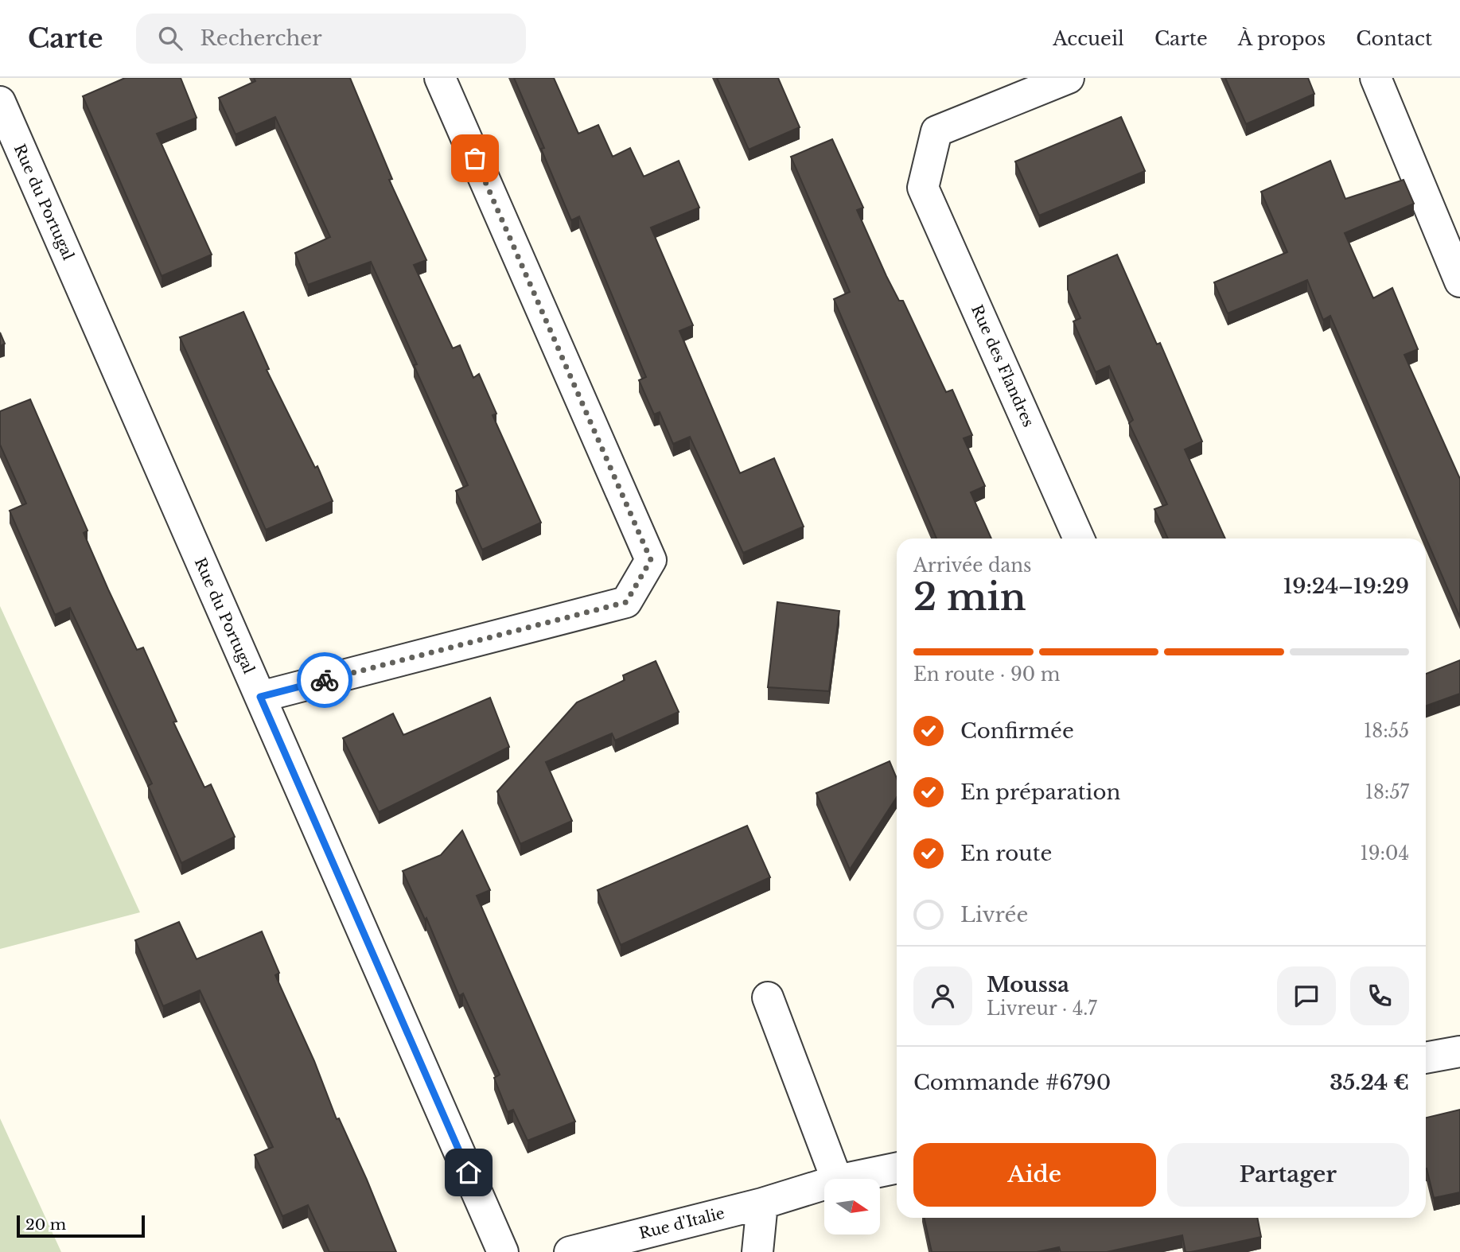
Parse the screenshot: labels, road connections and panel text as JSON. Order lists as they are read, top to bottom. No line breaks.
{"streets":{"street":["Rue du Portugal","Rue des Flandres","Rue d'Italie"]},"scale_bar":"20 m","north":"right","page":{"header":"Carte","search":"Rechercher","nav":["Accueil","Carte","À propos","Contact"],"heading":["2 min","Arrivée dans","19:24–19:29"],"panel":["Moussa","Livreur · 4.7","Commande #6790","35.24 €"],"bar":"En route · 90 m","list":[["Confirmée","18:55"],["En préparation","18:57"],["En route","19:04"],"Livrée"],"buttons":["Aide","Partager"],"scale":"20 m"}}
